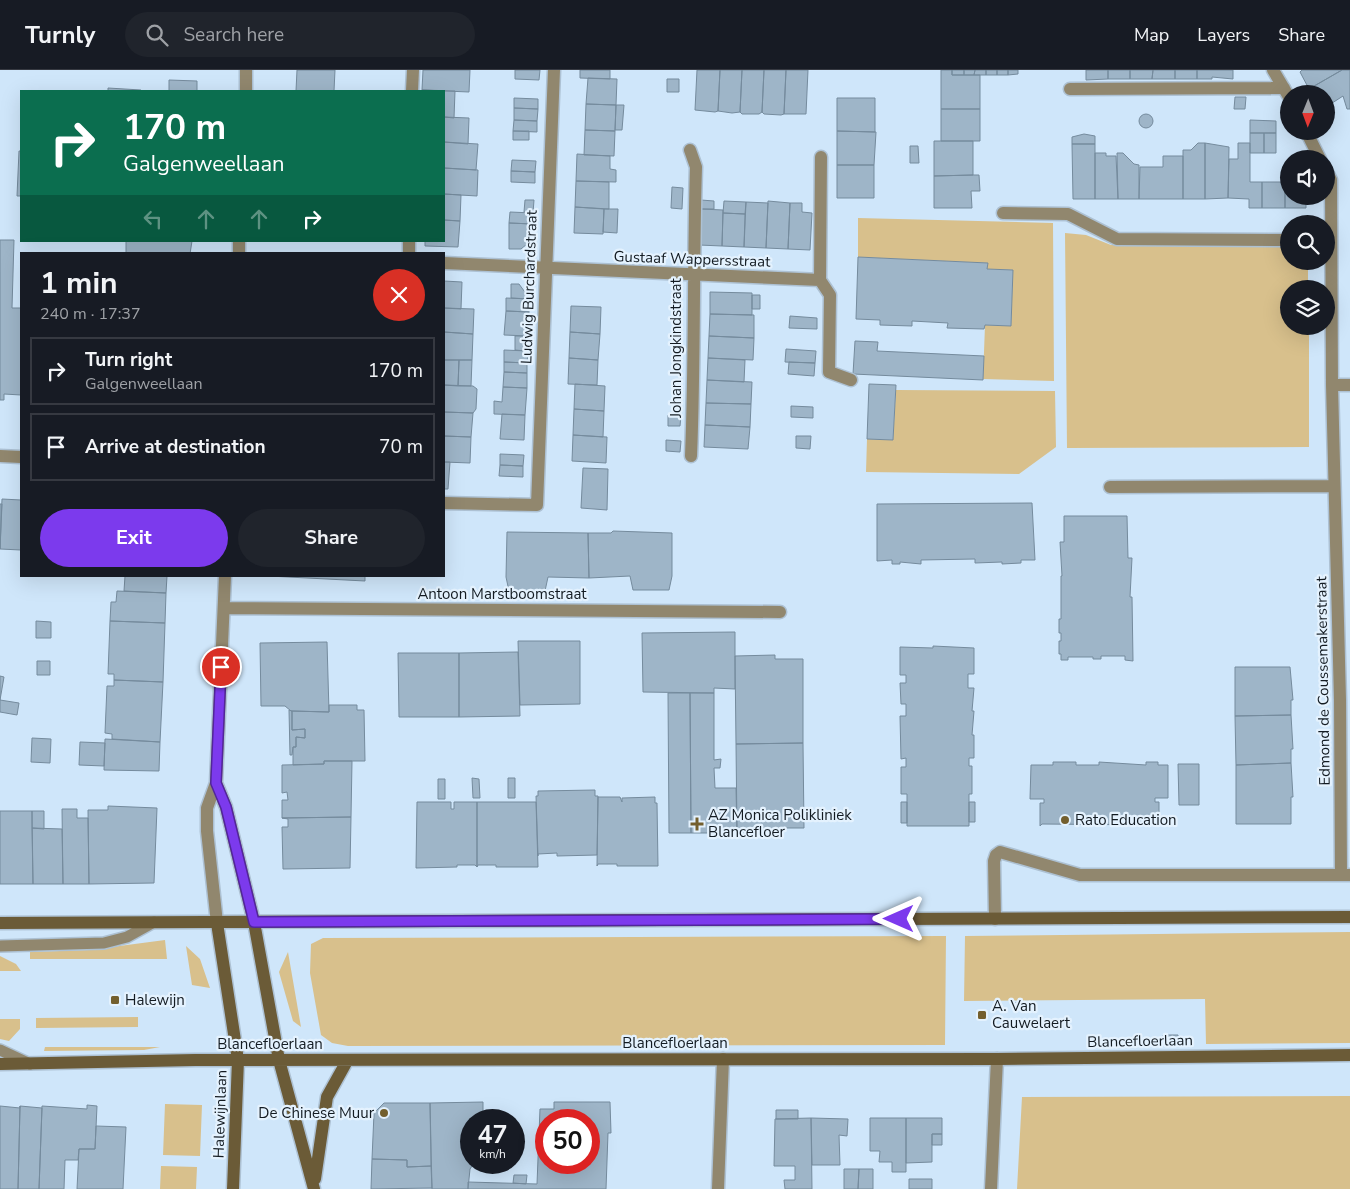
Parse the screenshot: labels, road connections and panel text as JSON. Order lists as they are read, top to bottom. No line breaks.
{"streets":{"main road":["Blancefloerlaan","Halewijnlaan"],"street":["Gustaaf Wappersstraat","Ludwig Burchardstraat","Johan Jongkindstraat","Antoon Marstboomstraat","Edmond de Coussemakerstraat"]},"crossings":[["Gustaaf Wappersstraat","Ludwig Burchardstraat"],["Gustaaf Wappersstraat","Johan Jongkindstraat"],["Blancefloerlaan","Halewijnlaan"]],"places":{"other":["Rato Education","De Chinese Muur"],"health":["AZ Monica Polikliniek Blancefloer"],"transit":["Halewijn","A. Van Cauwelaert"]},"north":"bottom","page":{"header":"Turnly","search":"Search here","nav":["Map","Layers","Share"],"turn":["170 m","Galgenweellaan"],"heading":["1 min","240 m · 17:37"],"list":[{"name":"Turn right","note":"Galgenweellaan","value":"170 m"},{"name":"Arrive at destination","value":"70 m"}],"buttons":["Exit","Share"],"speed":"47 km/h","limit":"50"}}
